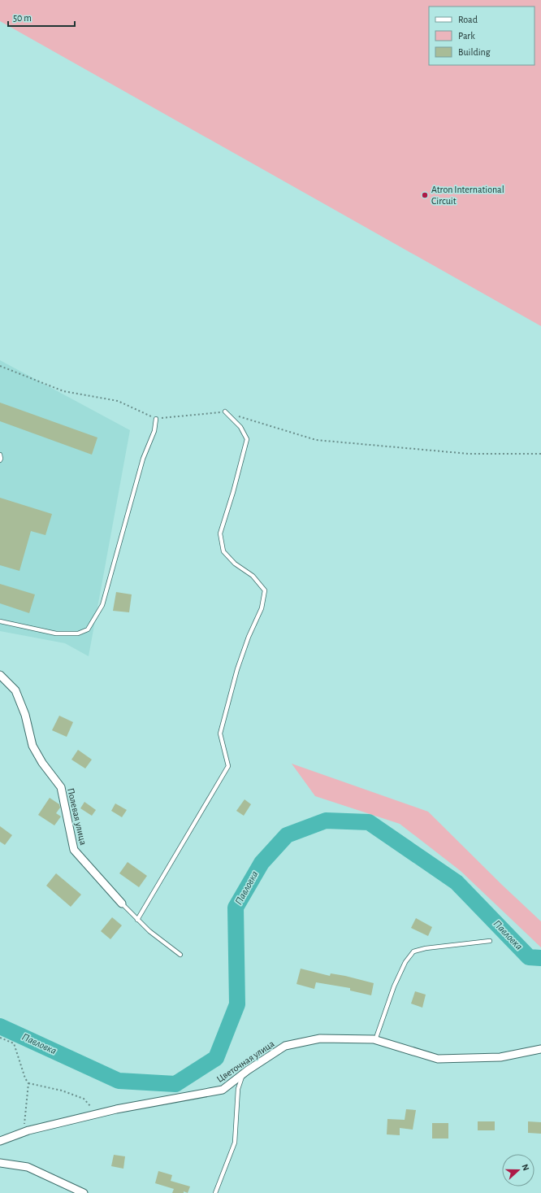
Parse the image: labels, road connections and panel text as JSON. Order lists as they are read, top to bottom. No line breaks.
{"streets":{"street":["Полевая улица","Цветочная улица"]},"water":["Павловка"],"places":["Atron International Circuit"],"legend":["Road","Park","Building"],"scale_bar":"50 m","north":"right"}
